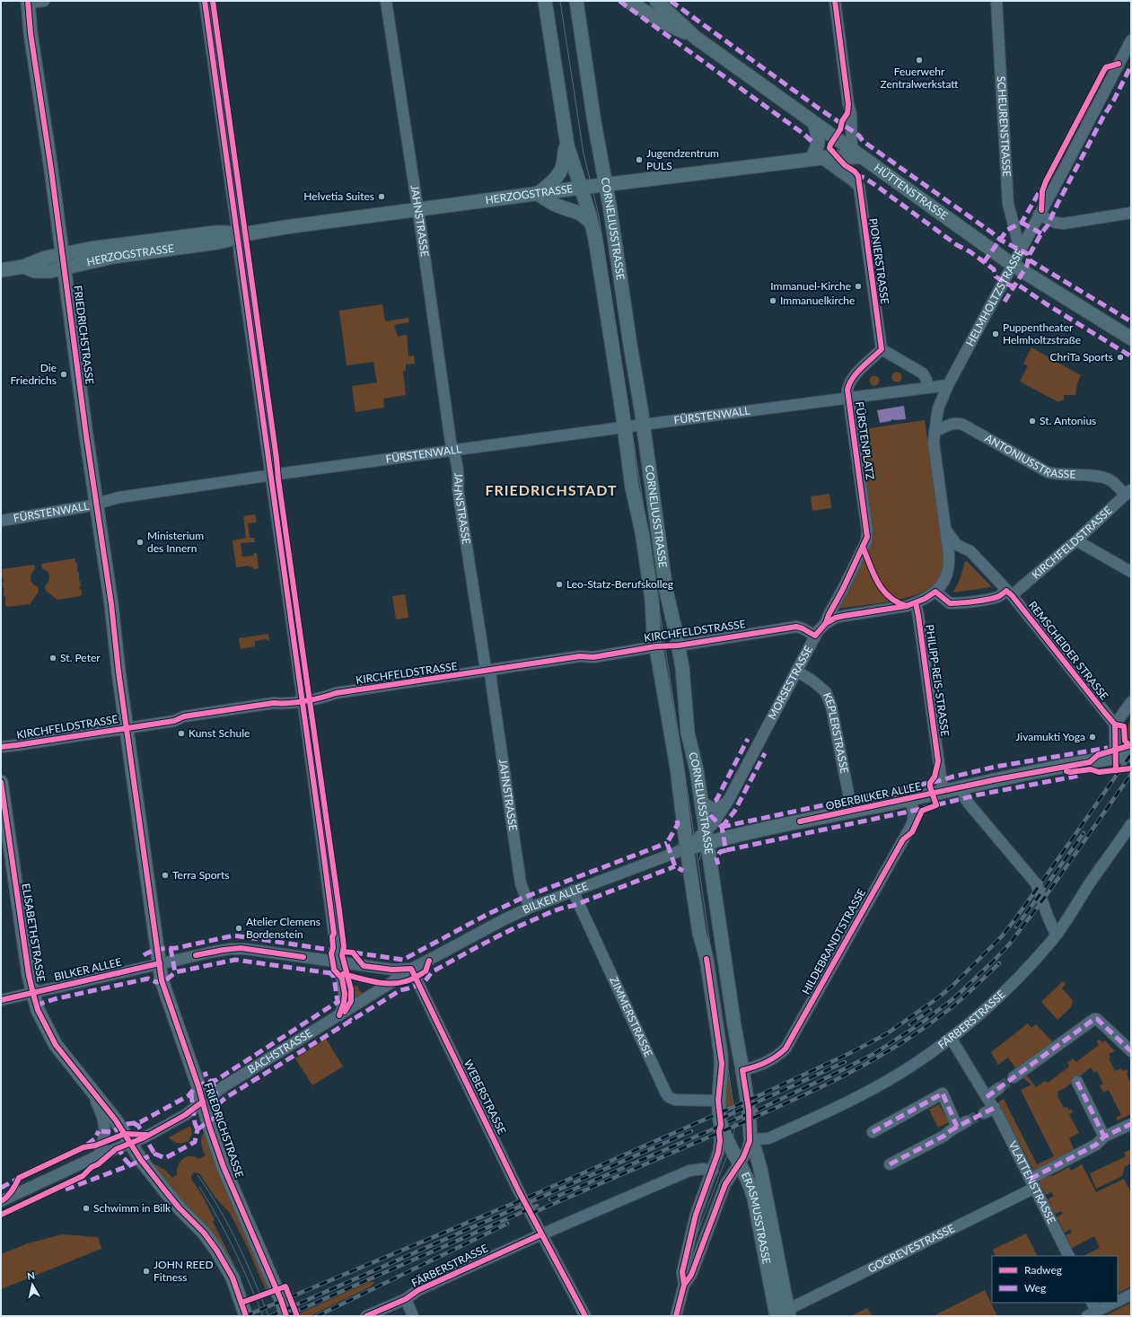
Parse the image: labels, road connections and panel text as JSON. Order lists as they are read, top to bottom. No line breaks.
{"streets":{"main road":["HÜTTENSTRASSE","HERZOGSTRASSE","CORNELIUSSTRASSE","FRIEDRICHSTRASSE","OBERBILKER ALLEE","ELISABETHSTRASSE","ERASMUSSTRASSE"],"street":["SCHEURENSTRASSE","JAHNSTRASSE","PIONIERSTRASSE","HELMHOLTZSTRASSE","FÜRSTENWALL","FÜRSTENPLATZ","ANTONIUSSTRASSE","KIRCHFELDSTRASSE","REMSCHEIDER STRASSE","PHILIPP-REIS-STRASSE","MORSESTRASSE","KEPLERSTRASSE","BILKER ALLEE","HILDEBRANDTSTRASSE","ZIMMERSTRASSE","FÄRBERSTRASSE","BACHSTRASSE","WEBERSTRASSE","VLATTENSTRASSE","GOGREVESTRASSE"]},"crossings":[["SCHEURENSTRASSE","HELMHOLTZSTRASSE"],["HÜTTENSTRASSE","HERZOGSTRASSE"],["HÜTTENSTRASSE","HELMHOLTZSTRASSE"],["HERZOGSTRASSE","JAHNSTRASSE"],["HERZOGSTRASSE","CORNELIUSSTRASSE"],["HERZOGSTRASSE","PIONIERSTRASSE"],["HERZOGSTRASSE","FRIEDRICHSTRASSE"],["JAHNSTRASSE","FÜRSTENWALL"],["JAHNSTRASSE","KIRCHFELDSTRASSE"],["JAHNSTRASSE","BILKER ALLEE"],["CORNELIUSSTRASSE","FÜRSTENWALL"],["CORNELIUSSTRASSE","KIRCHFELDSTRASSE"],["CORNELIUSSTRASSE","MORSESTRASSE"],["CORNELIUSSTRASSE","OBERBILKER ALLEE"],["CORNELIUSSTRASSE","BILKER ALLEE"],["CORNELIUSSTRASSE","HILDEBRANDTSTRASSE"],["CORNELIUSSTRASSE","ZIMMERSTRASSE"],["CORNELIUSSTRASSE","FÄRBERSTRASSE"],["CORNELIUSSTRASSE","ERASMUSSTRASSE"],["PIONIERSTRASSE","FÜRSTENPLATZ"],["HELMHOLTZSTRASSE","FÜRSTENPLATZ"],["FRIEDRICHSTRASSE","FÜRSTENWALL"],["FRIEDRICHSTRASSE","KIRCHFELDSTRASSE"],["FRIEDRICHSTRASSE","BILKER ALLEE"],["FRIEDRICHSTRASSE","BACHSTRASSE"],["FÜRSTENWALL","FÜRSTENPLATZ"],["FÜRSTENPLATZ","MORSESTRASSE"],["ANTONIUSSTRASSE","KIRCHFELDSTRASSE"],["KIRCHFELDSTRASSE","REMSCHEIDER STRASSE"],["KIRCHFELDSTRASSE","MORSESTRASSE"],["PHILIPP-REIS-STRASSE","OBERBILKER ALLEE"],["MORSESTRASSE","KEPLERSTRASSE"],["MORSESTRASSE","OBERBILKER ALLEE"],["KEPLERSTRASSE","OBERBILKER ALLEE"],["OBERBILKER ALLEE","BILKER ALLEE"],["OBERBILKER ALLEE","HILDEBRANDTSTRASSE"],["BILKER ALLEE","ELISABETHSTRASSE"],["BILKER ALLEE","ZIMMERSTRASSE"],["BILKER ALLEE","BACHSTRASSE"],["BILKER ALLEE","WEBERSTRASSE"],["ELISABETHSTRASSE","BACHSTRASSE"],["FÄRBERSTRASSE","WEBERSTRASSE"],["FÄRBERSTRASSE","VLATTENSTRASSE"],["FÄRBERSTRASSE","ERASMUSSTRASSE"],["BACHSTRASSE","WEBERSTRASSE"],["VLATTENSTRASSE","GOGREVESTRASSE"],["ERASMUSSTRASSE","GOGREVESTRASSE"]],"districts":["FRIEDRICHSTADT"],"places":["Feuerwehr Zentralwerkstatt","Jugendzentrum PULS","Helvetia Suites","Immanuel-Kirche","Immanuelkirche","Puppentheater Helmholtzstraße","ChriTa Sports","Die Friedrichs","St. Antonius","Ministerium des Innern","Leo-Statz-Berufskolleg","St. Peter","Kunst Schule","Jivamukti Yoga","Terra Sports","Atelier Clemens Bordenstein","Schwimm in Bilk","JOHN REED Fitness"],"legend":["Radweg","Weg"],"north":"top"}
